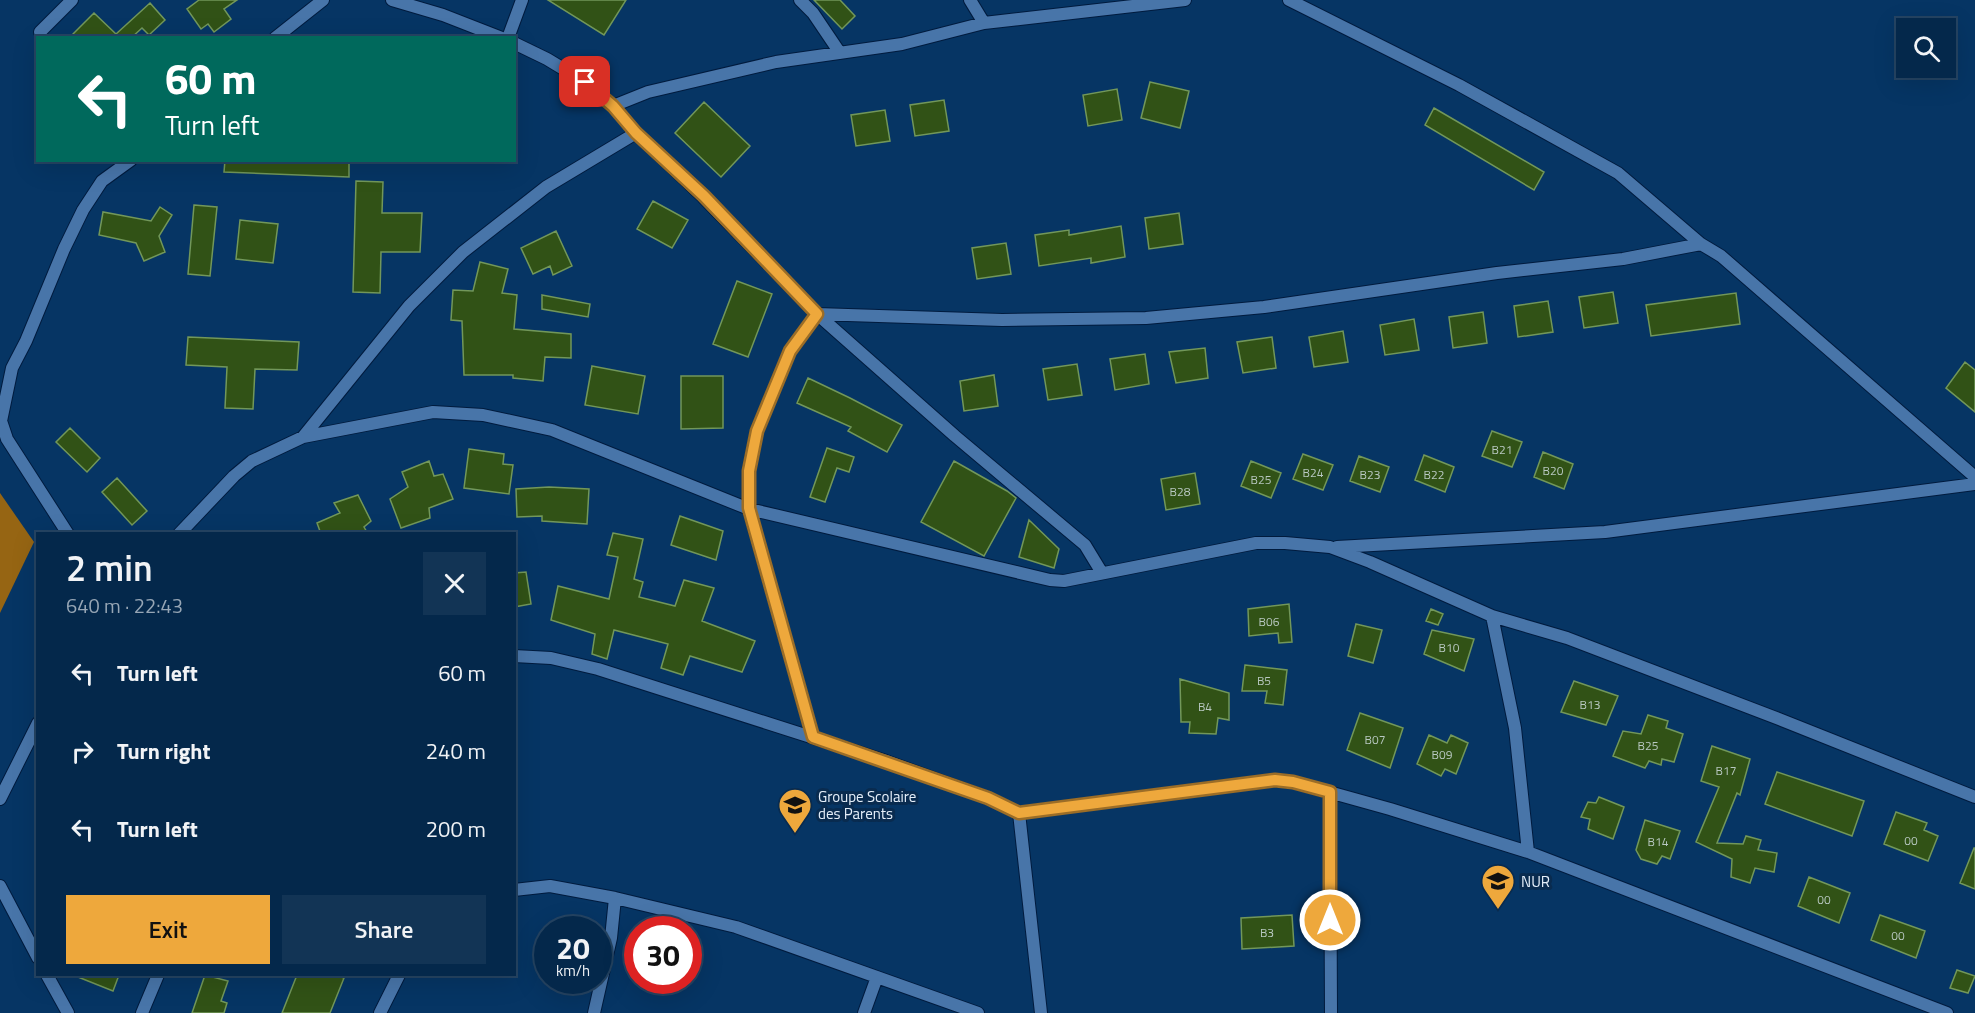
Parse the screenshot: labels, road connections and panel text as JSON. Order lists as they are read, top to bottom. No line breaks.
{"places":{"school or university":["Groupe Scolaire des Parents","NUR"]},"house_numbers":["B21","B20","B24","B23","B22","B25","B28","B06","B10","B5","B13","B4","B07","B25","B09","B17","00","B14","00","B3","00"],"page":{"turn":["60 m","Turn left"],"heading":["2 min","640 m · 22:43"],"list":[{"name":"Turn left","value":"60 m"},{"name":"Turn right","value":"240 m"},{"name":"Turn left","value":"200 m"}],"buttons":["Exit","Share"],"speed":"20 km/h","limit":"30"}}
